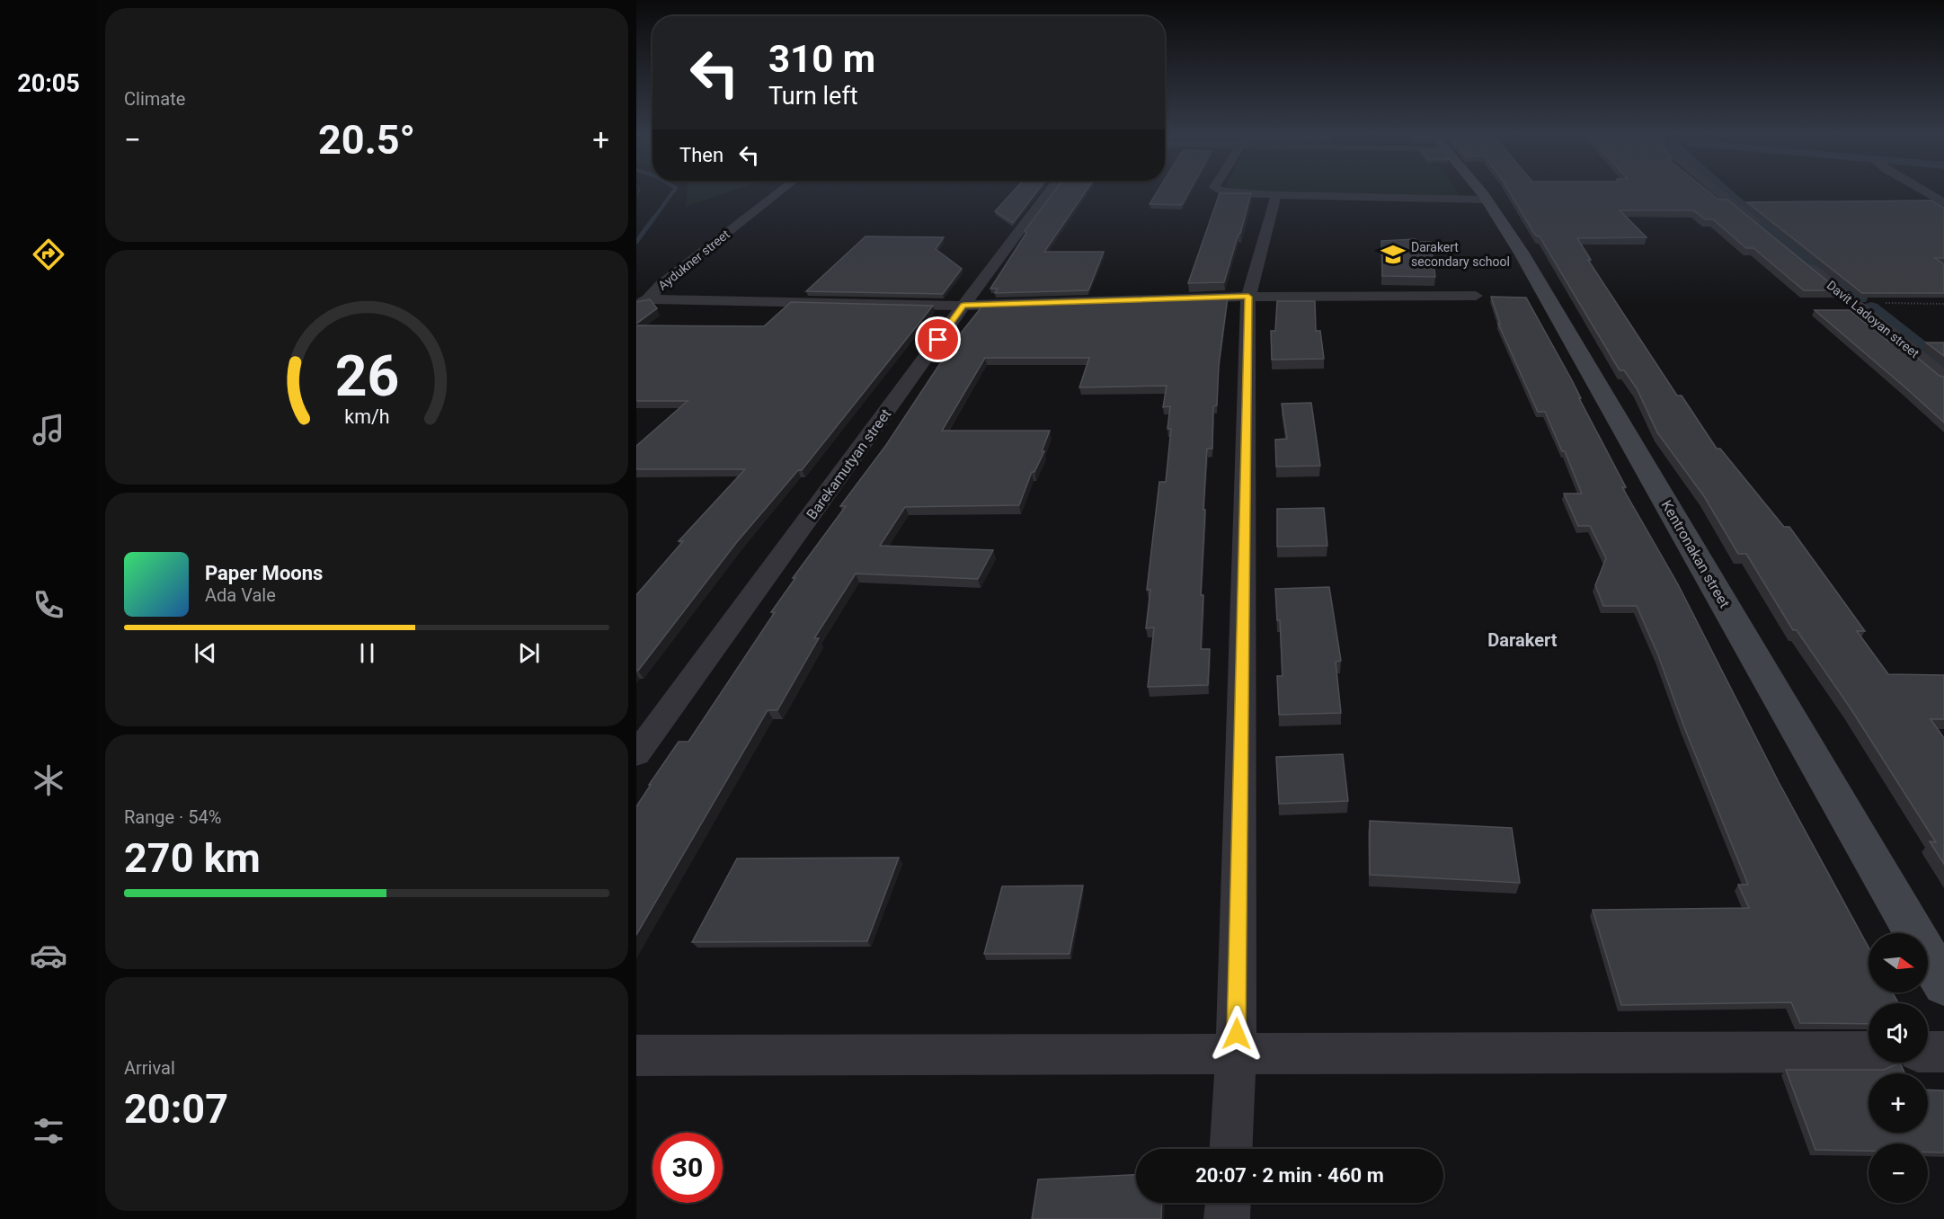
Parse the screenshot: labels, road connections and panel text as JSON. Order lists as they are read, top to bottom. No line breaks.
{"streets":{"main road":["Kentronakan street"],"street":["Aydukner street","Davit Ladoyan street","Barekamutyan street"]},"districts":["Darakert"],"places":{"school or university":["Darakert secondary school"]},"north":"right","page":{"tabs":"20:05","tile":["Climate",["Range · 54%","270 km"],["Arrival","20:07"]],"turn":["310 m","Turn left"],"heat":["−","20.5°","+"],"then":"Then","song":["Paper Moons","Ada Vale"],"map_buttons":["+","−"],"limit":"30","trip":"20:07 · 2 min · 460 m","gauge":["26","km/h"]}}
